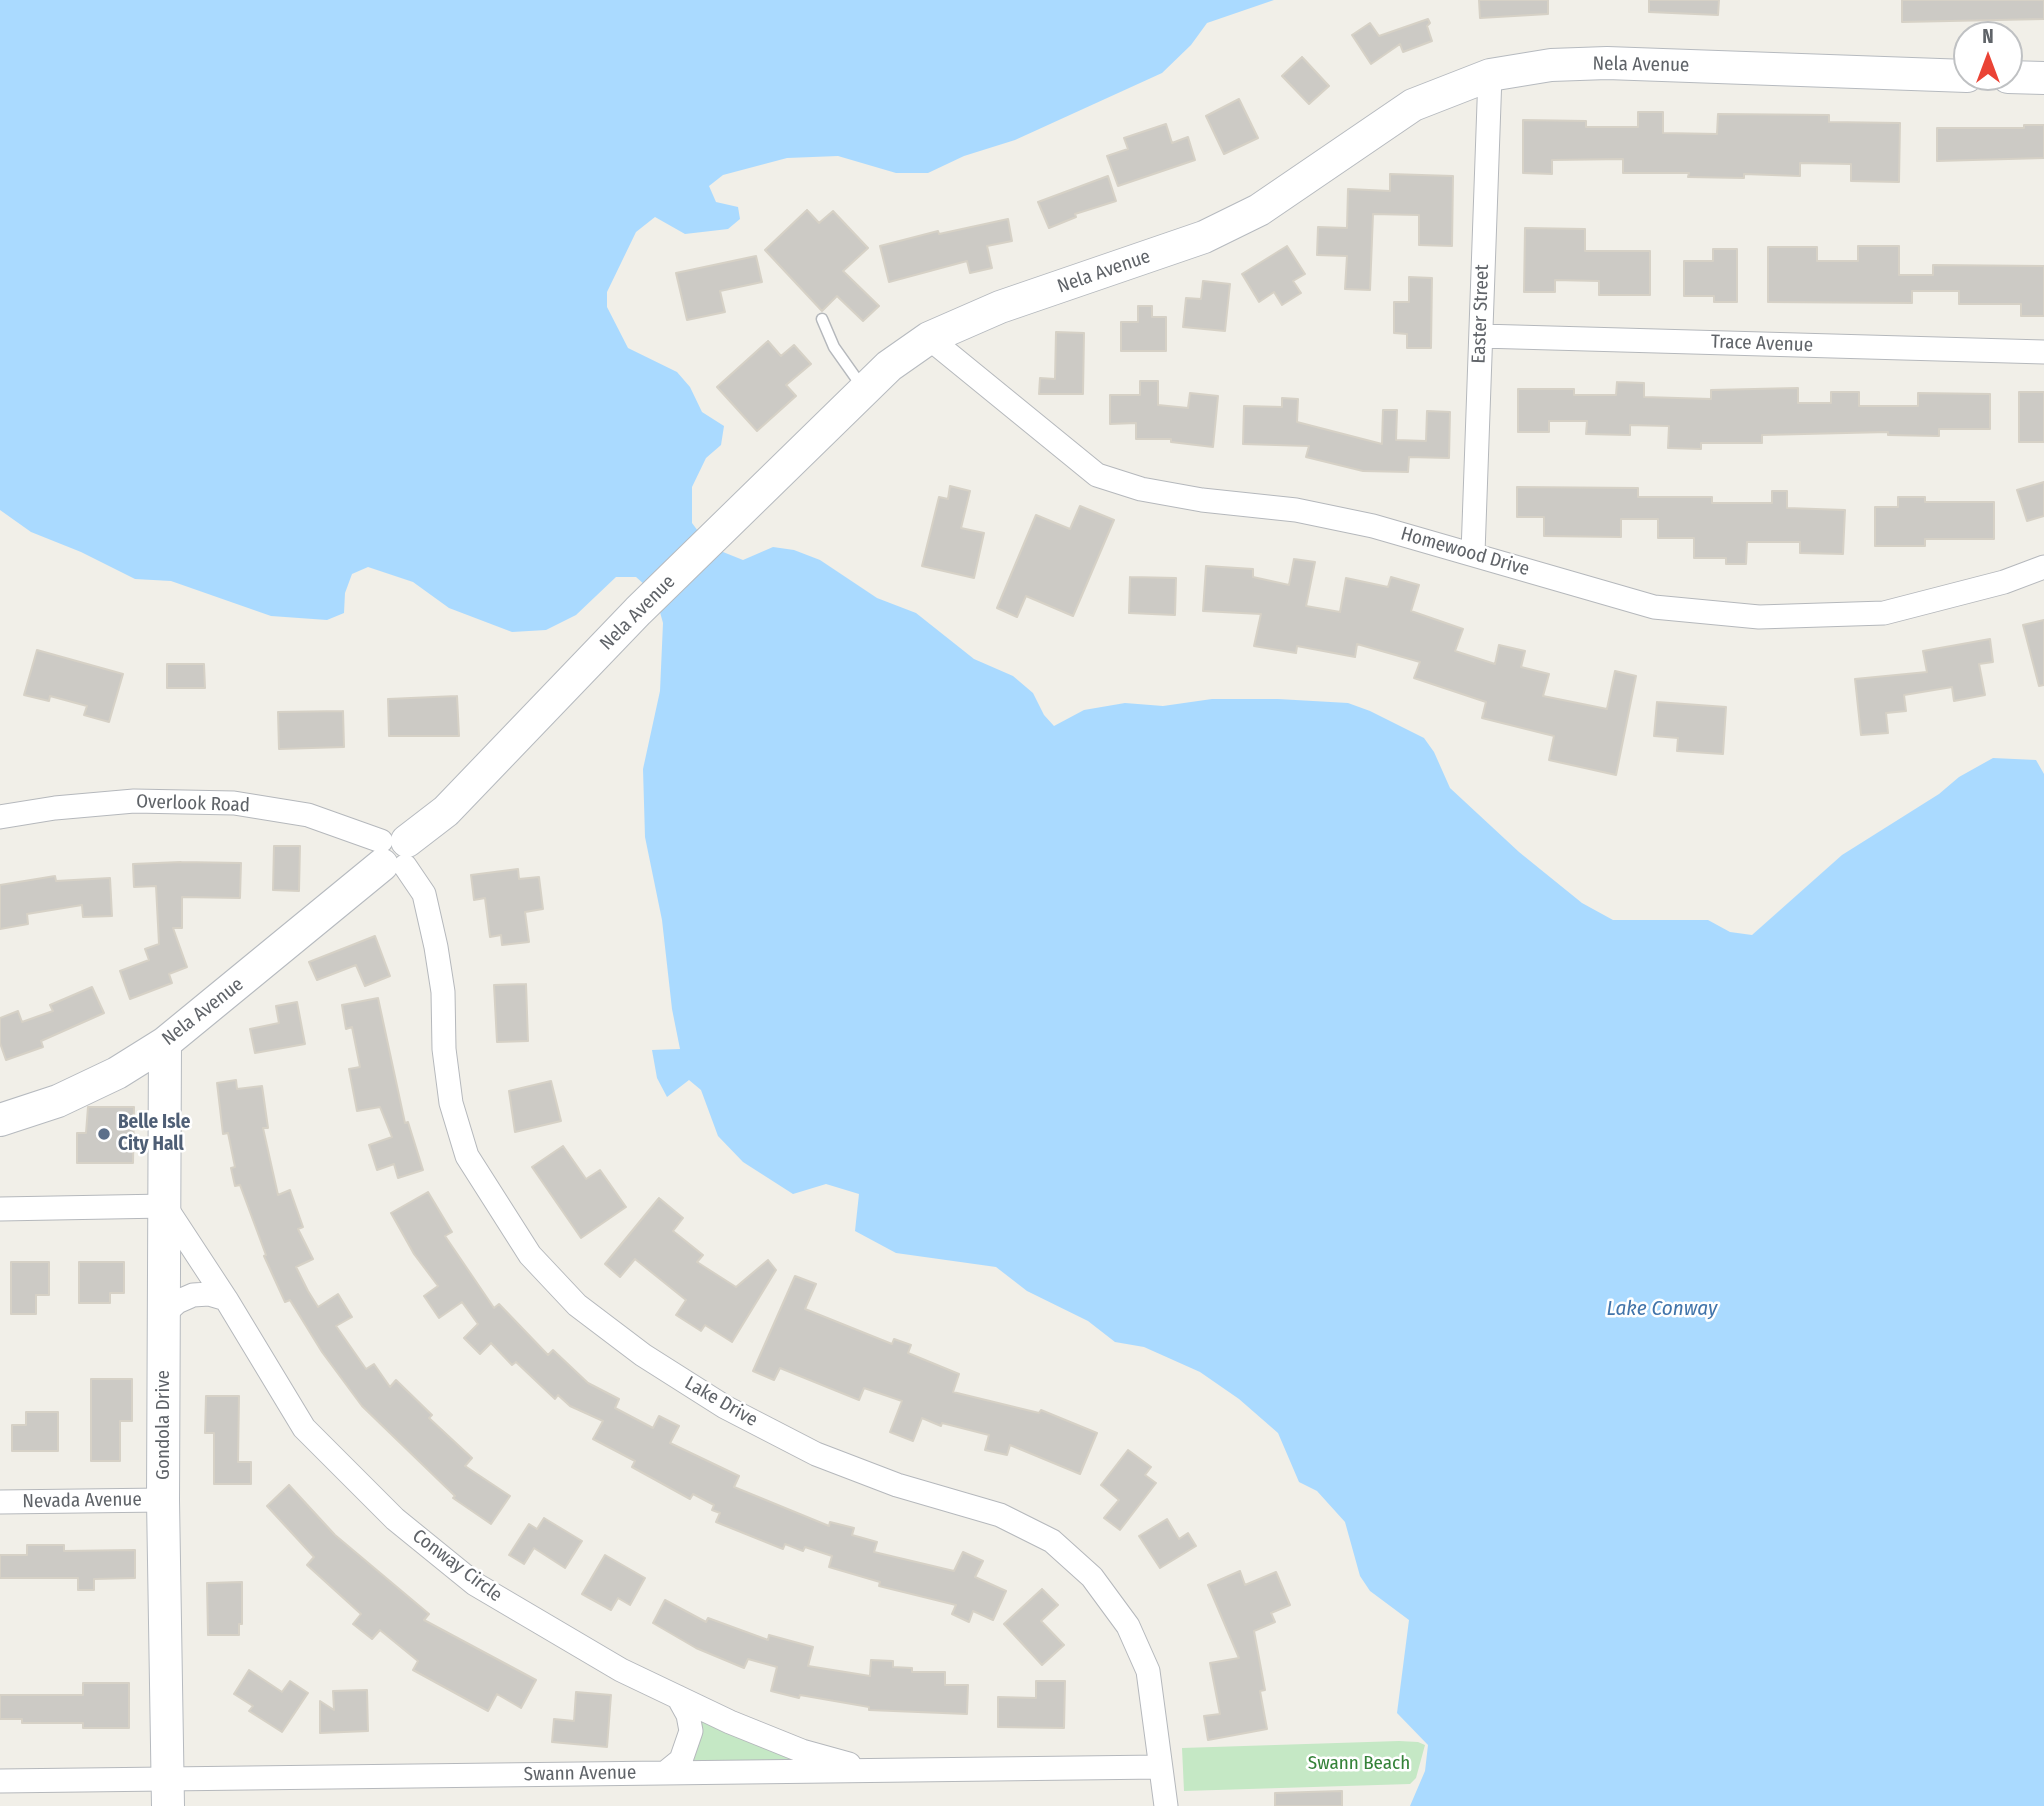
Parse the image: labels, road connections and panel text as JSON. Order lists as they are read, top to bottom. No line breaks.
{"streets":{"street":["Nela Avenue","Easter Street","Trace Avenue","Homewood Drive","Overlook Road","Lake Drive","Gondola Drive","Nevada Avenue","Conway Circle","Swann Avenue"]},"crossings":[["Nela Avenue","Easter Street"],["Nela Avenue","Homewood Drive"],["Nela Avenue","Overlook Road"],["Nela Avenue","Lake Drive"],["Nela Avenue","Gondola Drive"],["Easter Street","Trace Avenue"],["Easter Street","Homewood Drive"],["Overlook Road","Lake Drive"],["Lake Drive","Swann Avenue"],["Gondola Drive","Nevada Avenue"],["Gondola Drive","Conway Circle"],["Gondola Drive","Swann Avenue"],["Conway Circle","Swann Avenue"]],"water":["Lake Conway"],"parks":["Swann Beach"],"places":["Belle Isle City Hall"],"north":"top"}
